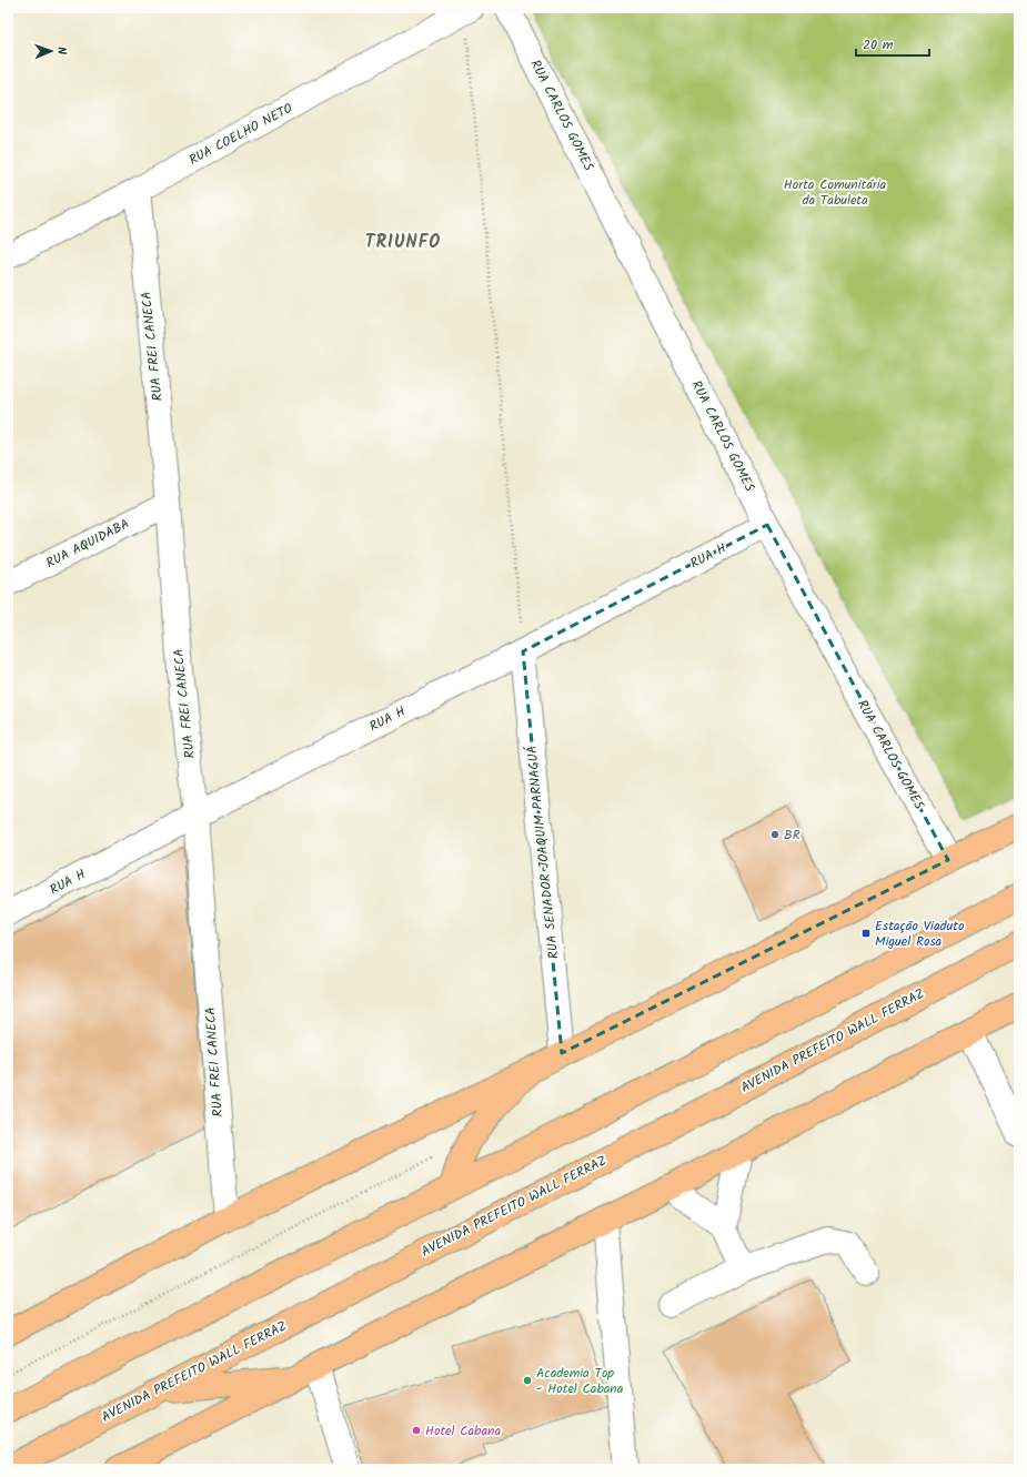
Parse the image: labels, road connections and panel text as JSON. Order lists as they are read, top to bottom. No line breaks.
{"streets":{"main road":["AVENIDA PREFEITO WALL FERRAZ"],"street":["RUA CARLOS GOMES","RUA COELHO NETO","RUA FREI CANECA","RUA AQUIDABA","RUA H","RUA SENADOR JOAQUIM PARNAGUÁ"]},"crossings":[["RUA CARLOS GOMES","RUA H"],["RUA COELHO NETO","RUA FREI CANECA"],["RUA FREI CANECA","RUA AQUIDABA"],["RUA FREI CANECA","RUA H"],["RUA H","RUA SENADOR JOAQUIM PARNAGUÁ"]],"districts":["TRIUNFO"],"parks":["Horta Comunitária da Tabuleta"],"places":{"other":["BR","Academia Top - Hotel Cabana","Hotel Cabana"],"transit":["Estação Viaduto Miguel Rosa"]},"scale_bar":"20 m","north":"right"}
